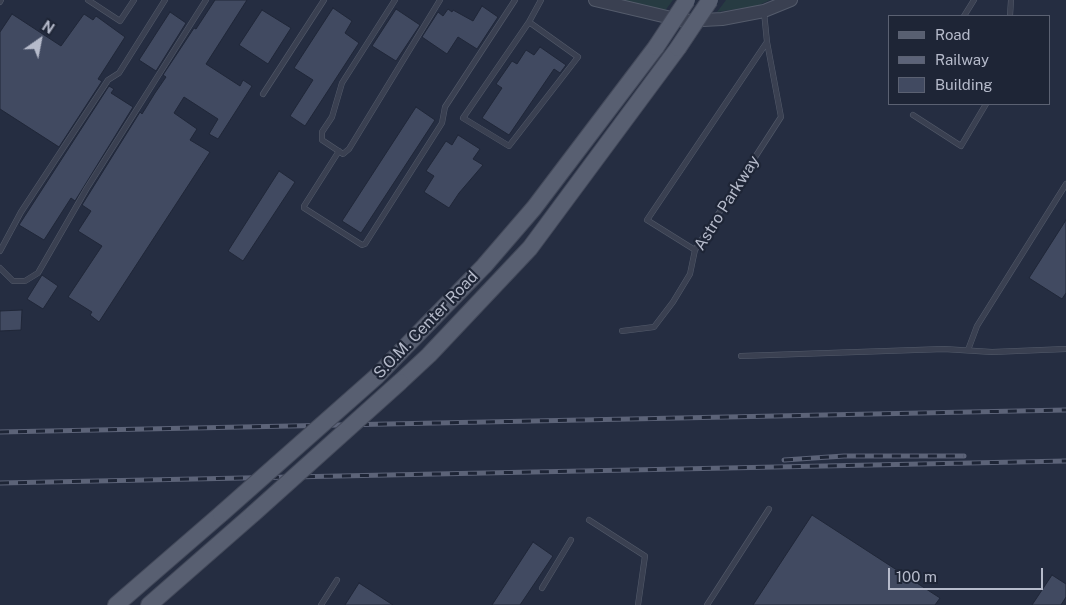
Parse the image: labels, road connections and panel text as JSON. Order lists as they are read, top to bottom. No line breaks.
{"streets":{"main road":["S.O.M. Center Road"],"lane":["Astro Parkway"]},"legend":["Road","Railway","Building"],"scale_bar":"100 m","north":"top right"}
